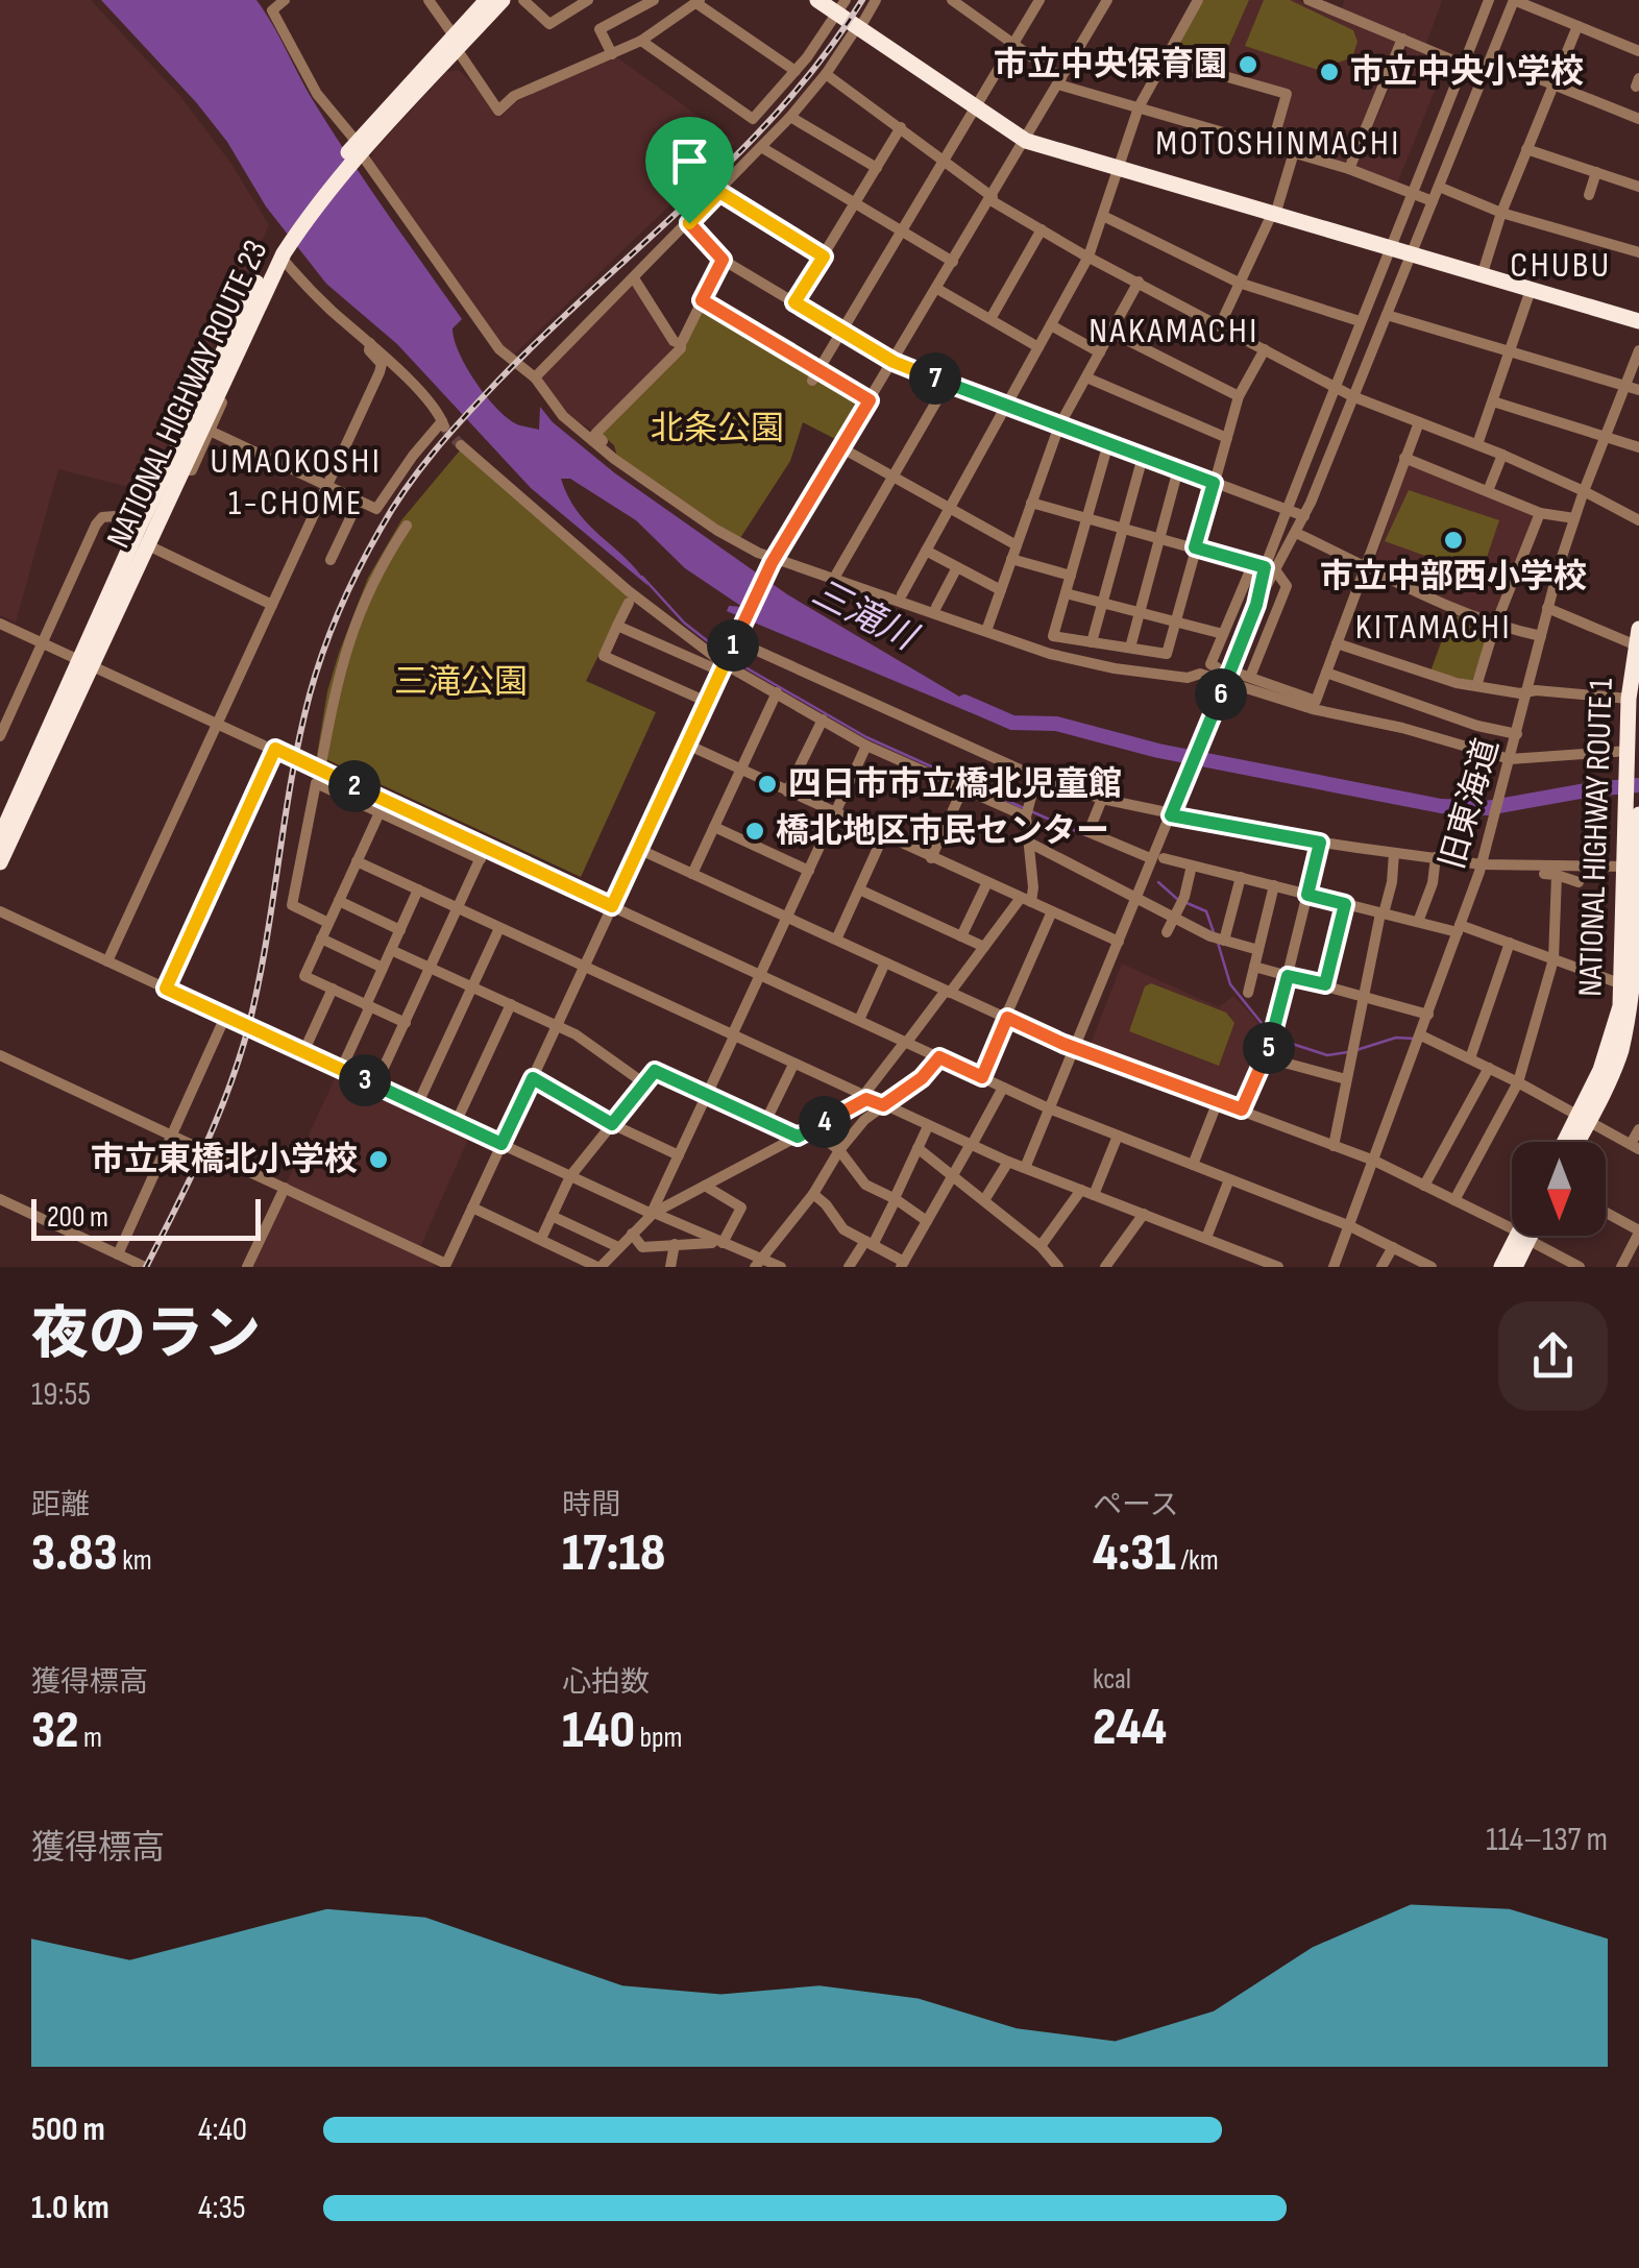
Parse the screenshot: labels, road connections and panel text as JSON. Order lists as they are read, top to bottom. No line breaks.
{"streets":{"highway":["NATIONAL HIGHWAY ROUTE 23","NATIONAL HIGHWAY ROUTE 1"],"street":["旧東海道"]},"districts":["MOTOSHINMACHI","CHUBU","NAKAMACHI","UMAOKOSHI 1-CHOME","KITAMACHI"],"water":["三滝川"],"parks":["北条公園","三滝公園"],"places":["市立中央保育園","市立中央小学校","市立中部西小学校","四日市市立橋北児童館","橋北地区市民センター","市立東橋北小学校"],"scale_bar":"200 m","north":"bottom","page":{"pins":["7","1","6","2","5","3","4"],"scale":"200 m","heading":["夜のラン","19:55"],"stats":[["距離","3.83 km"],["時間","17:18"],["ペース","4:31 /km"],["獲得標高","32 m"],["心拍数","140 bpm"],["kcal","244"]],"chart":["獲得標高","114–137 m"],"list":[{"name":"500 m","note":"4:40"},{"name":"1.0 km","note":"4:35"}]}}
